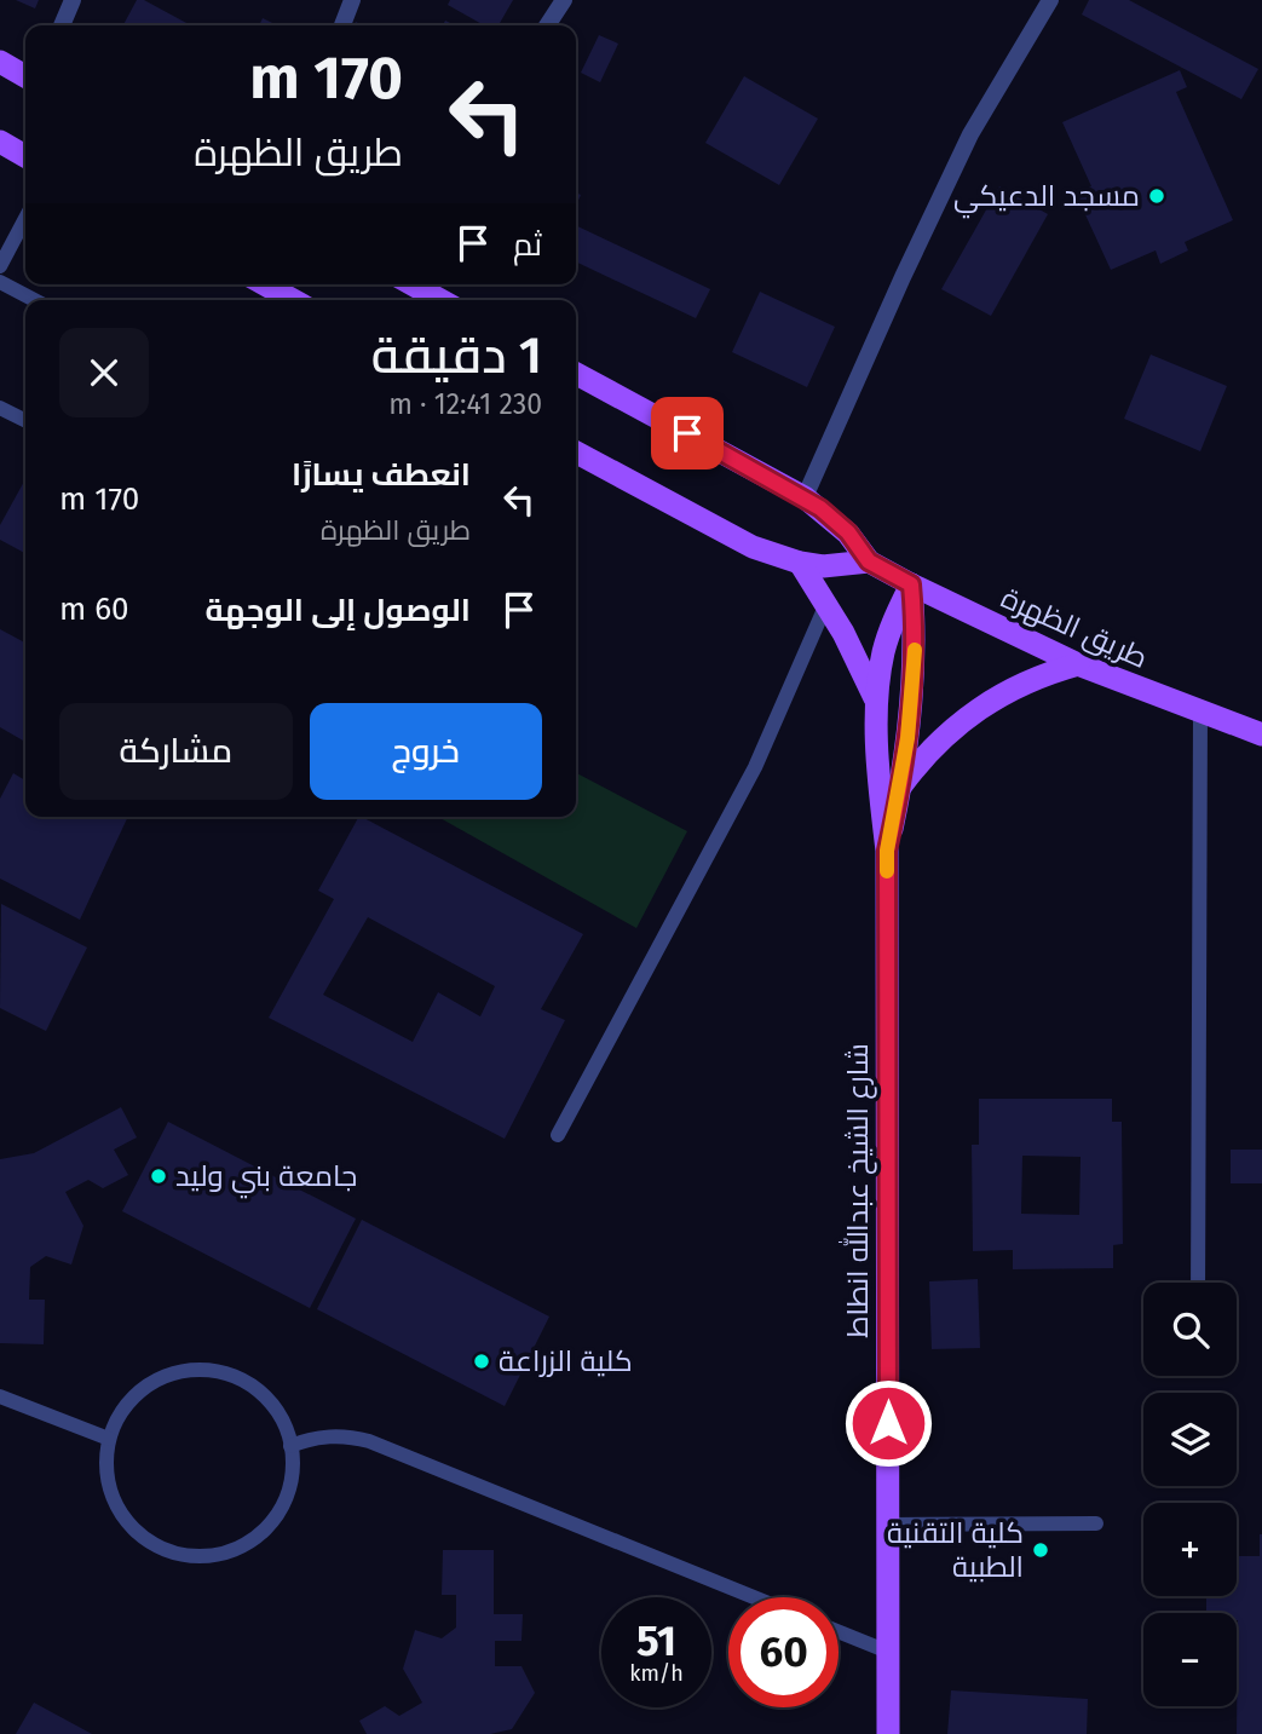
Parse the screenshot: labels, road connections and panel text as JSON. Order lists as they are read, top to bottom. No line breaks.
{"streets":{"main road":["طريق الظهرة","شارع الشيخ عبدالله انطاط"]},"crossings":[["طريق الظهرة","شارع الشيخ عبدالله انطاط"]],"places":["مسجد الدعيكي","جامعة بني وليد","كلية الزراعة","كلية التقنية الطبية"],"page":{"turn":["170 m","طريق الظهرة"],"then":"ثم","heading":["1 دقيقة","230 m · 12:41"],"list":[{"name":"انعطف يسارًا","note":"طريق الظهرة","value":"170 m"},{"name":"الوصول إلى الوجهة","value":"60 m"}],"buttons":["خروج","مشاركة"],"map_buttons":["+","−"],"speed":"51 km/h","limit":"60"}}
